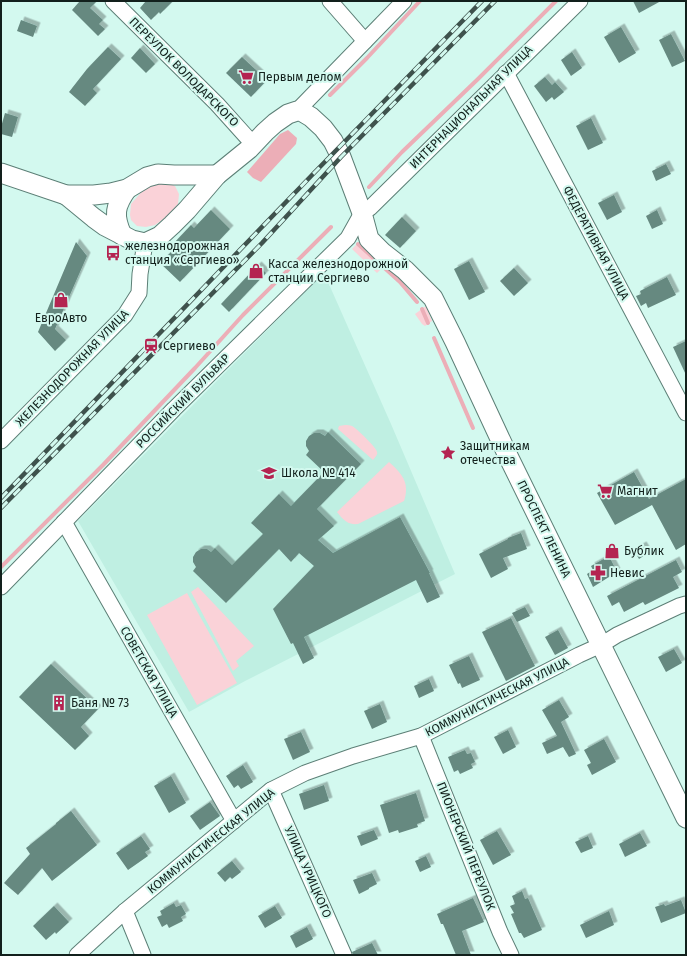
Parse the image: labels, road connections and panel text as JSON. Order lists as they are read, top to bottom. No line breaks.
{"streets":{"street":["ПЕРЕУЛОК ВОЛОДАРСКОГО","ИНТЕРНАЦИОНАЛЬНАЯ УЛИЦА","ФЕДЕРАТИВНАЯ УЛИЦА","ЖЕЛЕЗНОДОРОЖНАЯ УЛИЦА","РОССИЙСКИЙ БУЛЬВАР","ПРОСПЕКТ ЛЕНИНА","СОВЕТСКАЯ УЛИЦА","КОММУНИСТИЧЕСКАЯ УЛИЦА","ПИОНЕРСКИЙ ПЕРЕУЛОК","УЛИЦА УРИЦКОГО"]},"crossings":[["ИНТЕРНАЦИОНАЛЬНАЯ УЛИЦА","ФЕДЕРАТИВНАЯ УЛИЦА"],["ИНТЕРНАЦИОНАЛЬНАЯ УЛИЦА","РОССИЙСКИЙ БУЛЬВАР"],["ИНТЕРНАЦИОНАЛЬНАЯ УЛИЦА","ПРОСПЕКТ ЛЕНИНА"],["РОССИЙСКИЙ БУЛЬВАР","ПРОСПЕКТ ЛЕНИНА"],["РОССИЙСКИЙ БУЛЬВАР","СОВЕТСКАЯ УЛИЦА"],["ПРОСПЕКТ ЛЕНИНА","КОММУНИСТИЧЕСКАЯ УЛИЦА"],["СОВЕТСКАЯ УЛИЦА","КОММУНИСТИЧЕСКАЯ УЛИЦА"],["КОММУНИСТИЧЕСКАЯ УЛИЦА","ПИОНЕРСКИЙ ПЕРЕУЛОК"],["КОММУНИСТИЧЕСКАЯ УЛИЦА","УЛИЦА УРИЦКОГО"]],"places":{"supermarket":["Первым делом","Магнит"],"bus stop":["железнодорожная станция «Сергиево»"],"shop":["Касса железнодорожной станции Сергиево","ЕвроАвто","Бублик"],"station":["Сергиево"],"place":["Защитникам отечества"],"school or university":["Школа № 414"],"pharmacy":["Невис"],"building":["Баня № 73"]}}
